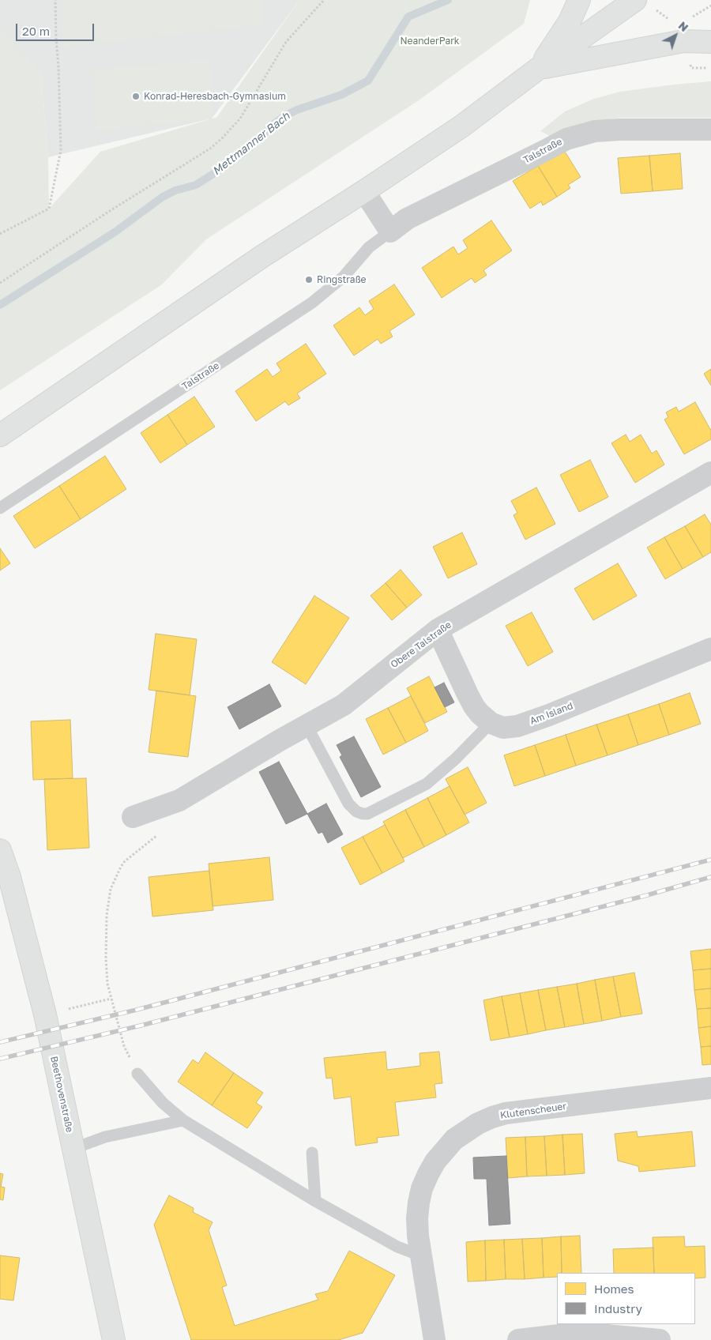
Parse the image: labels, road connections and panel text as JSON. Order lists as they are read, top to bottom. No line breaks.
{"streets":{"street":["Talstraße","Obere Talstraße","Am Island","Beethovenstraße","Klutenscheuer"]},"water":["Mettmanner Bach"],"parks":["NeanderPark"],"places":["Konrad-Heresbach-Gymnasium","Ringstraße"],"legend":["Homes","Industry"],"scale_bar":"20 m","north":"top right"}
